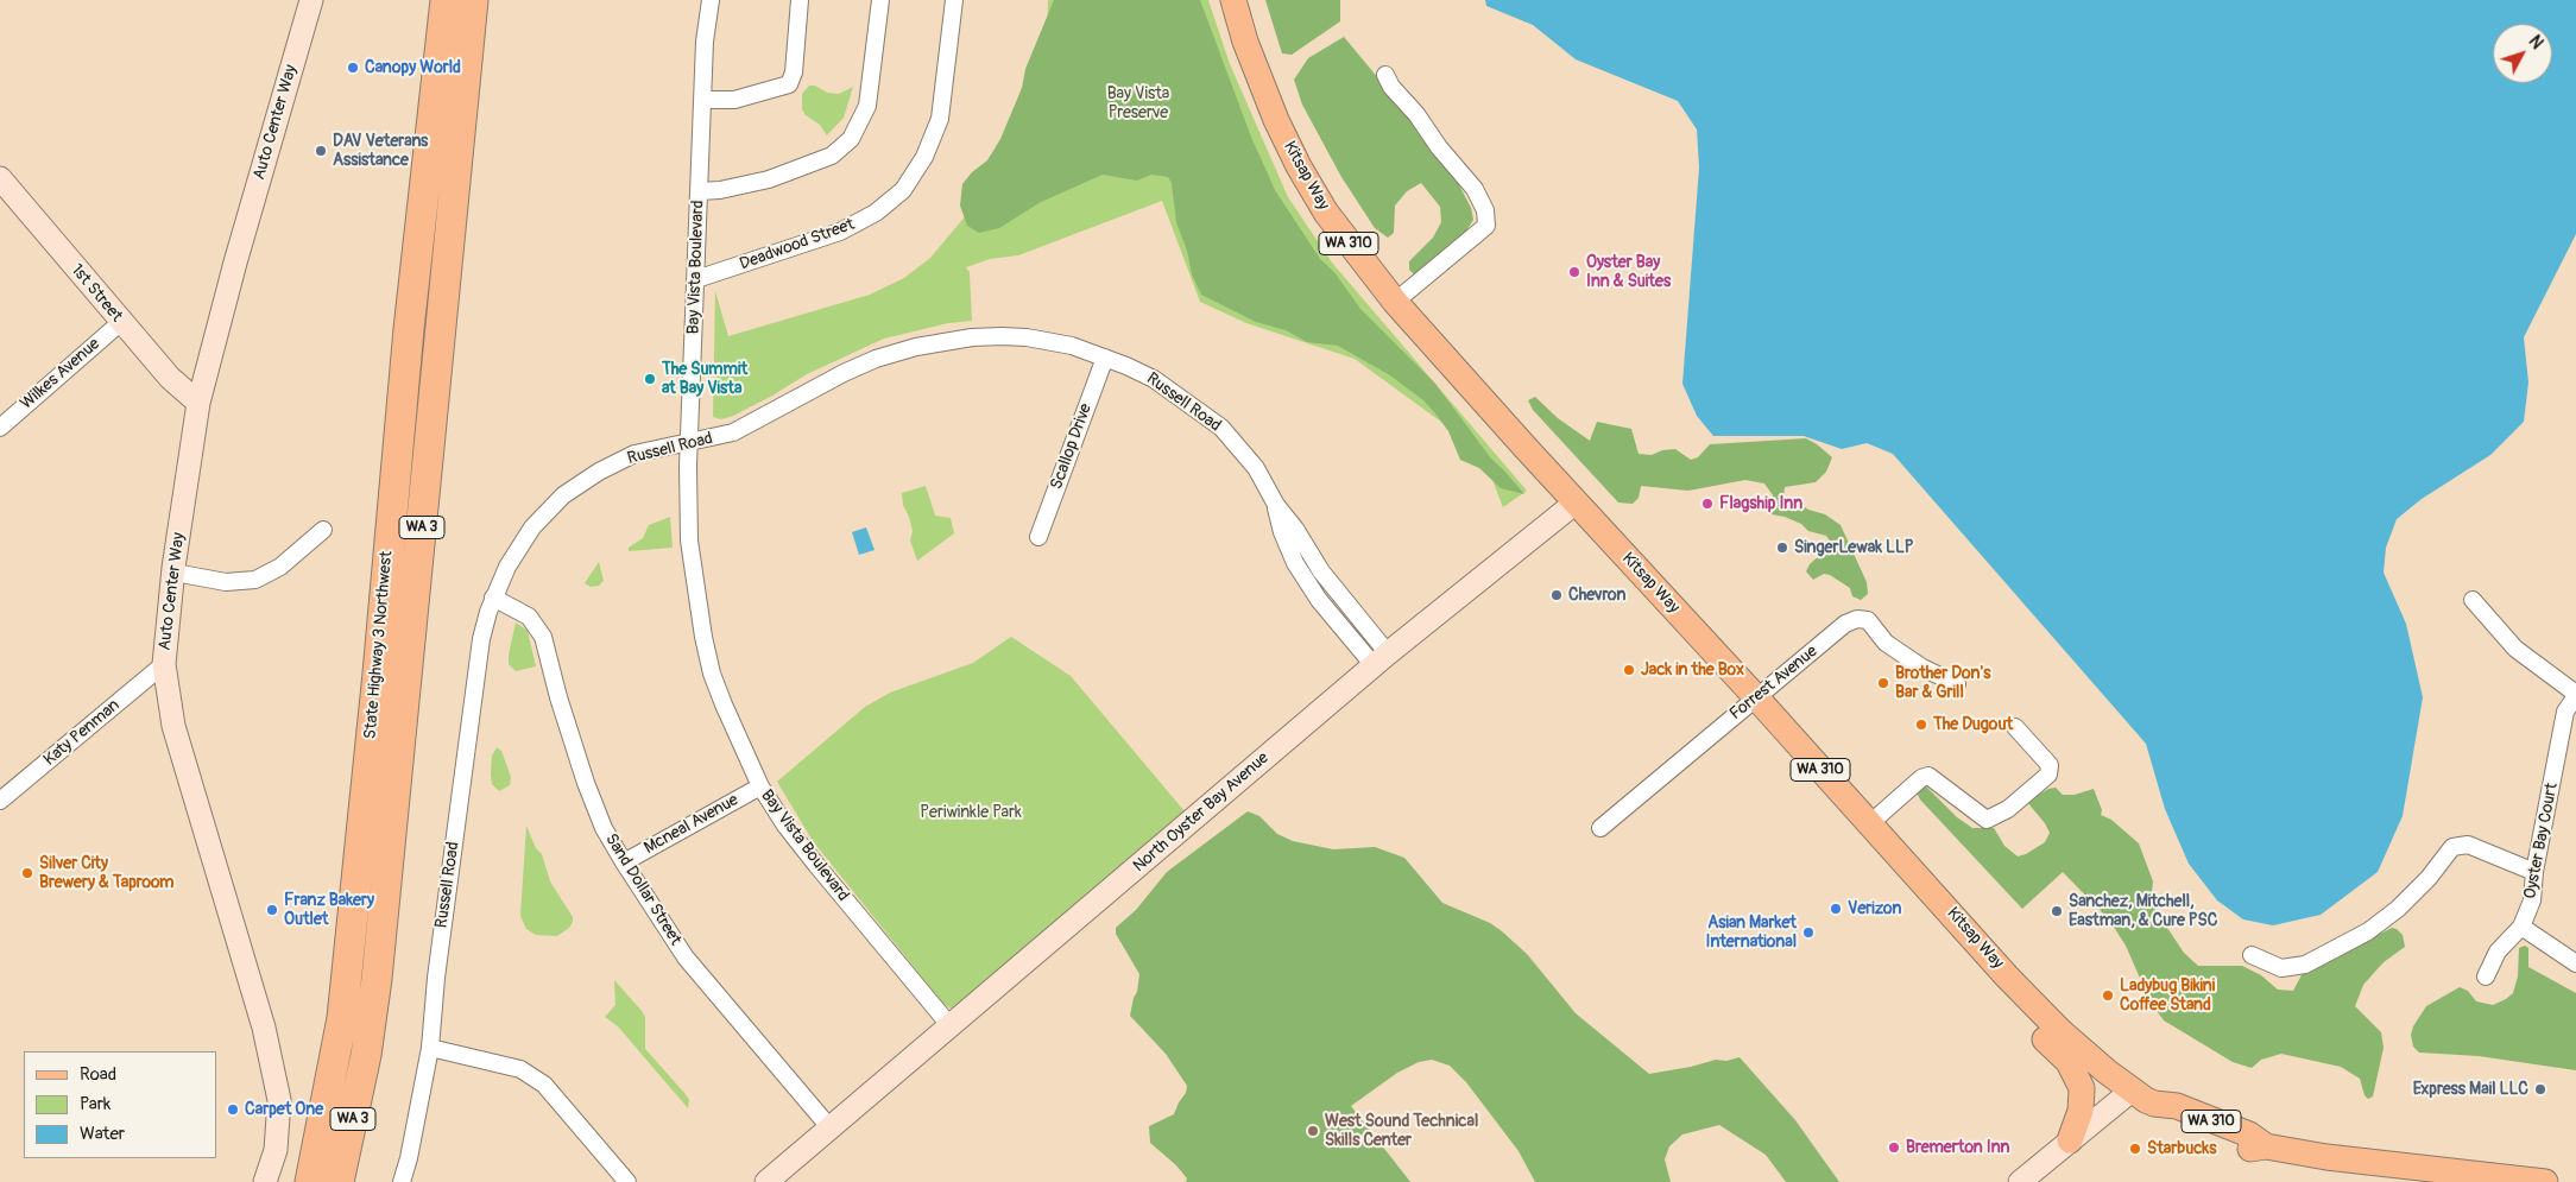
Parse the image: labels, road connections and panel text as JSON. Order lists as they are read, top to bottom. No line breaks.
{"streets":{"highway":["WA 3","State Highway 3 Northwest"],"main road":["Kitsap Way","WA 310"],"street":["Auto Center Way","Deadwood Street","Bay Vista Boulevard","1st Street","Wilkes Avenue","Russell Road","Scallop Drive","Forrest Avenue","Katy Penman","North Oyster Bay Avenue","Mcneal Avenue","Oyster Bay Court","Sand Dollar Street"]},"crossings":[["Auto Center Way","1st Street"],["Auto Center Way","Katy Penman"],["Kitsap Way","Forrest Avenue"],["Kitsap Way","North Oyster Bay Avenue"],["Deadwood Street","Bay Vista Boulevard"],["Bay Vista Boulevard","Russell Road"],["Bay Vista Boulevard","North Oyster Bay Avenue"],["Bay Vista Boulevard","Mcneal Avenue"],["1st Street","Wilkes Avenue"],["Russell Road","Scallop Drive"],["Russell Road","North Oyster Bay Avenue"],["Russell Road","Sand Dollar Street"],["North Oyster Bay Avenue","Sand Dollar Street"],["Mcneal Avenue","Sand Dollar Street"]],"parks":["Bay Vista Preserve","Periwinkle Park"],"places":["Canopy World","DAV Veterans Assistance","Oyster Bay Inn & Suites","The Summit at Bay Vista","Flagship Inn","SingerLewak LLP","Chevron","Jack in the Box","Brother Don's Bar & Grill","The Dugout","Silver City Brewery & Taproom","Verizon","Franz Bakery Outlet","Sanchez, Mitchell, Eastman, & Cure PSC","Asian Market International","Ladybug Bikini Coffee Stand","Express Mail LLC","Carpet One","West Sound Technical Skills Center","Bremerton Inn","Starbucks"],"legend":["Road","Park","Water"],"north":"top right"}
